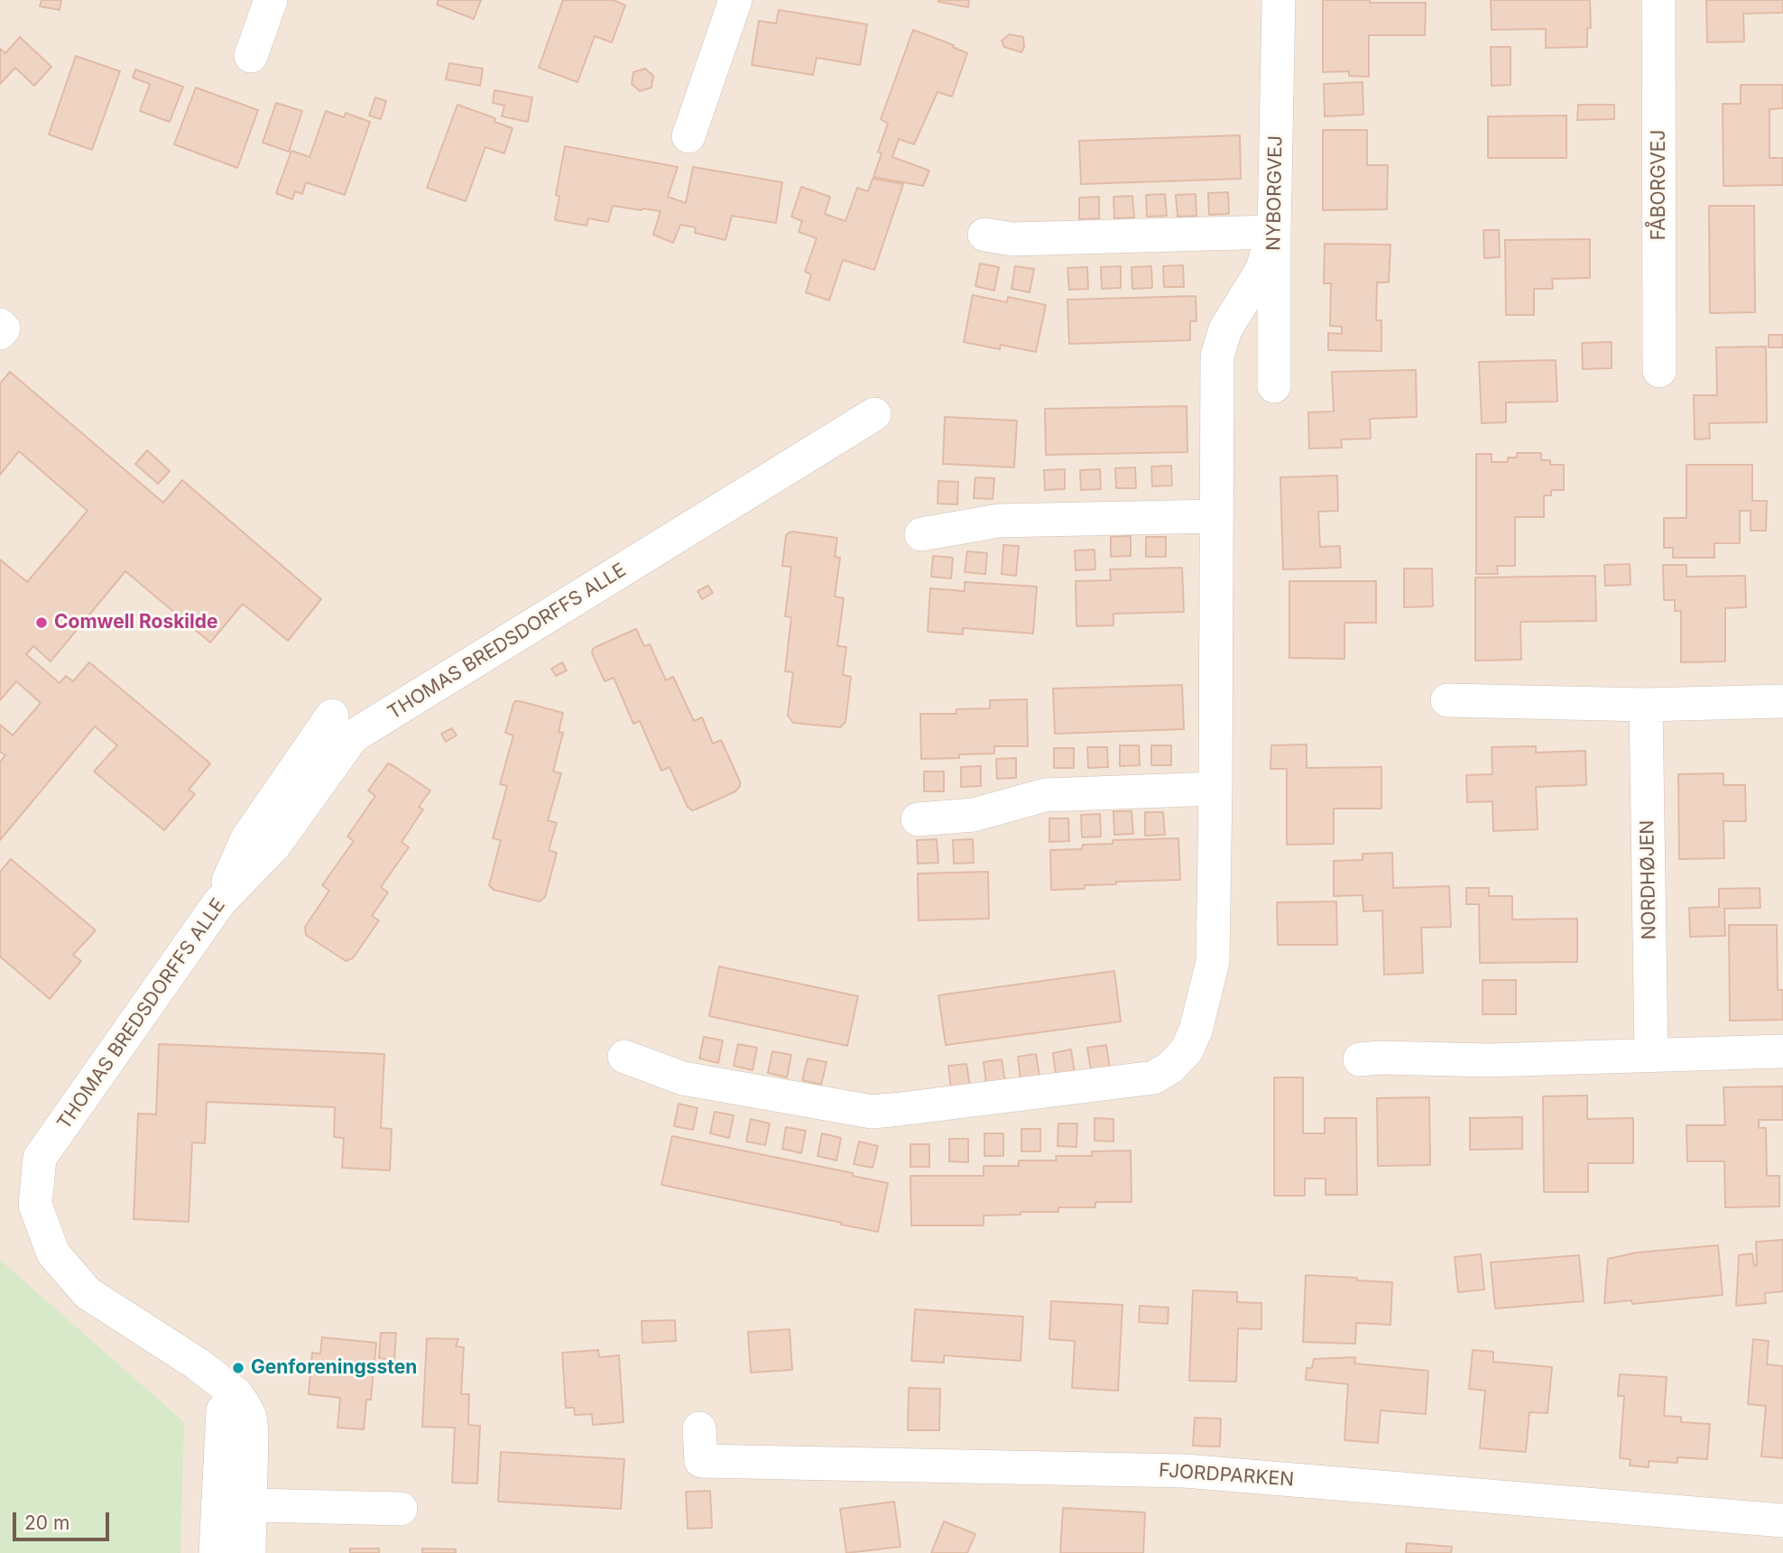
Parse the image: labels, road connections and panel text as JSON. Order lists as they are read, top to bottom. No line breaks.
{"streets":{"street":["FÅBORGVEJ","NYBORGVEJ","THOMAS BREDSDORFFS ALLE","NORDHØJEN","FJORDPARKEN"]},"places":["Comwell Roskilde","Genforeningssten"],"scale_bar":"20 m"}
